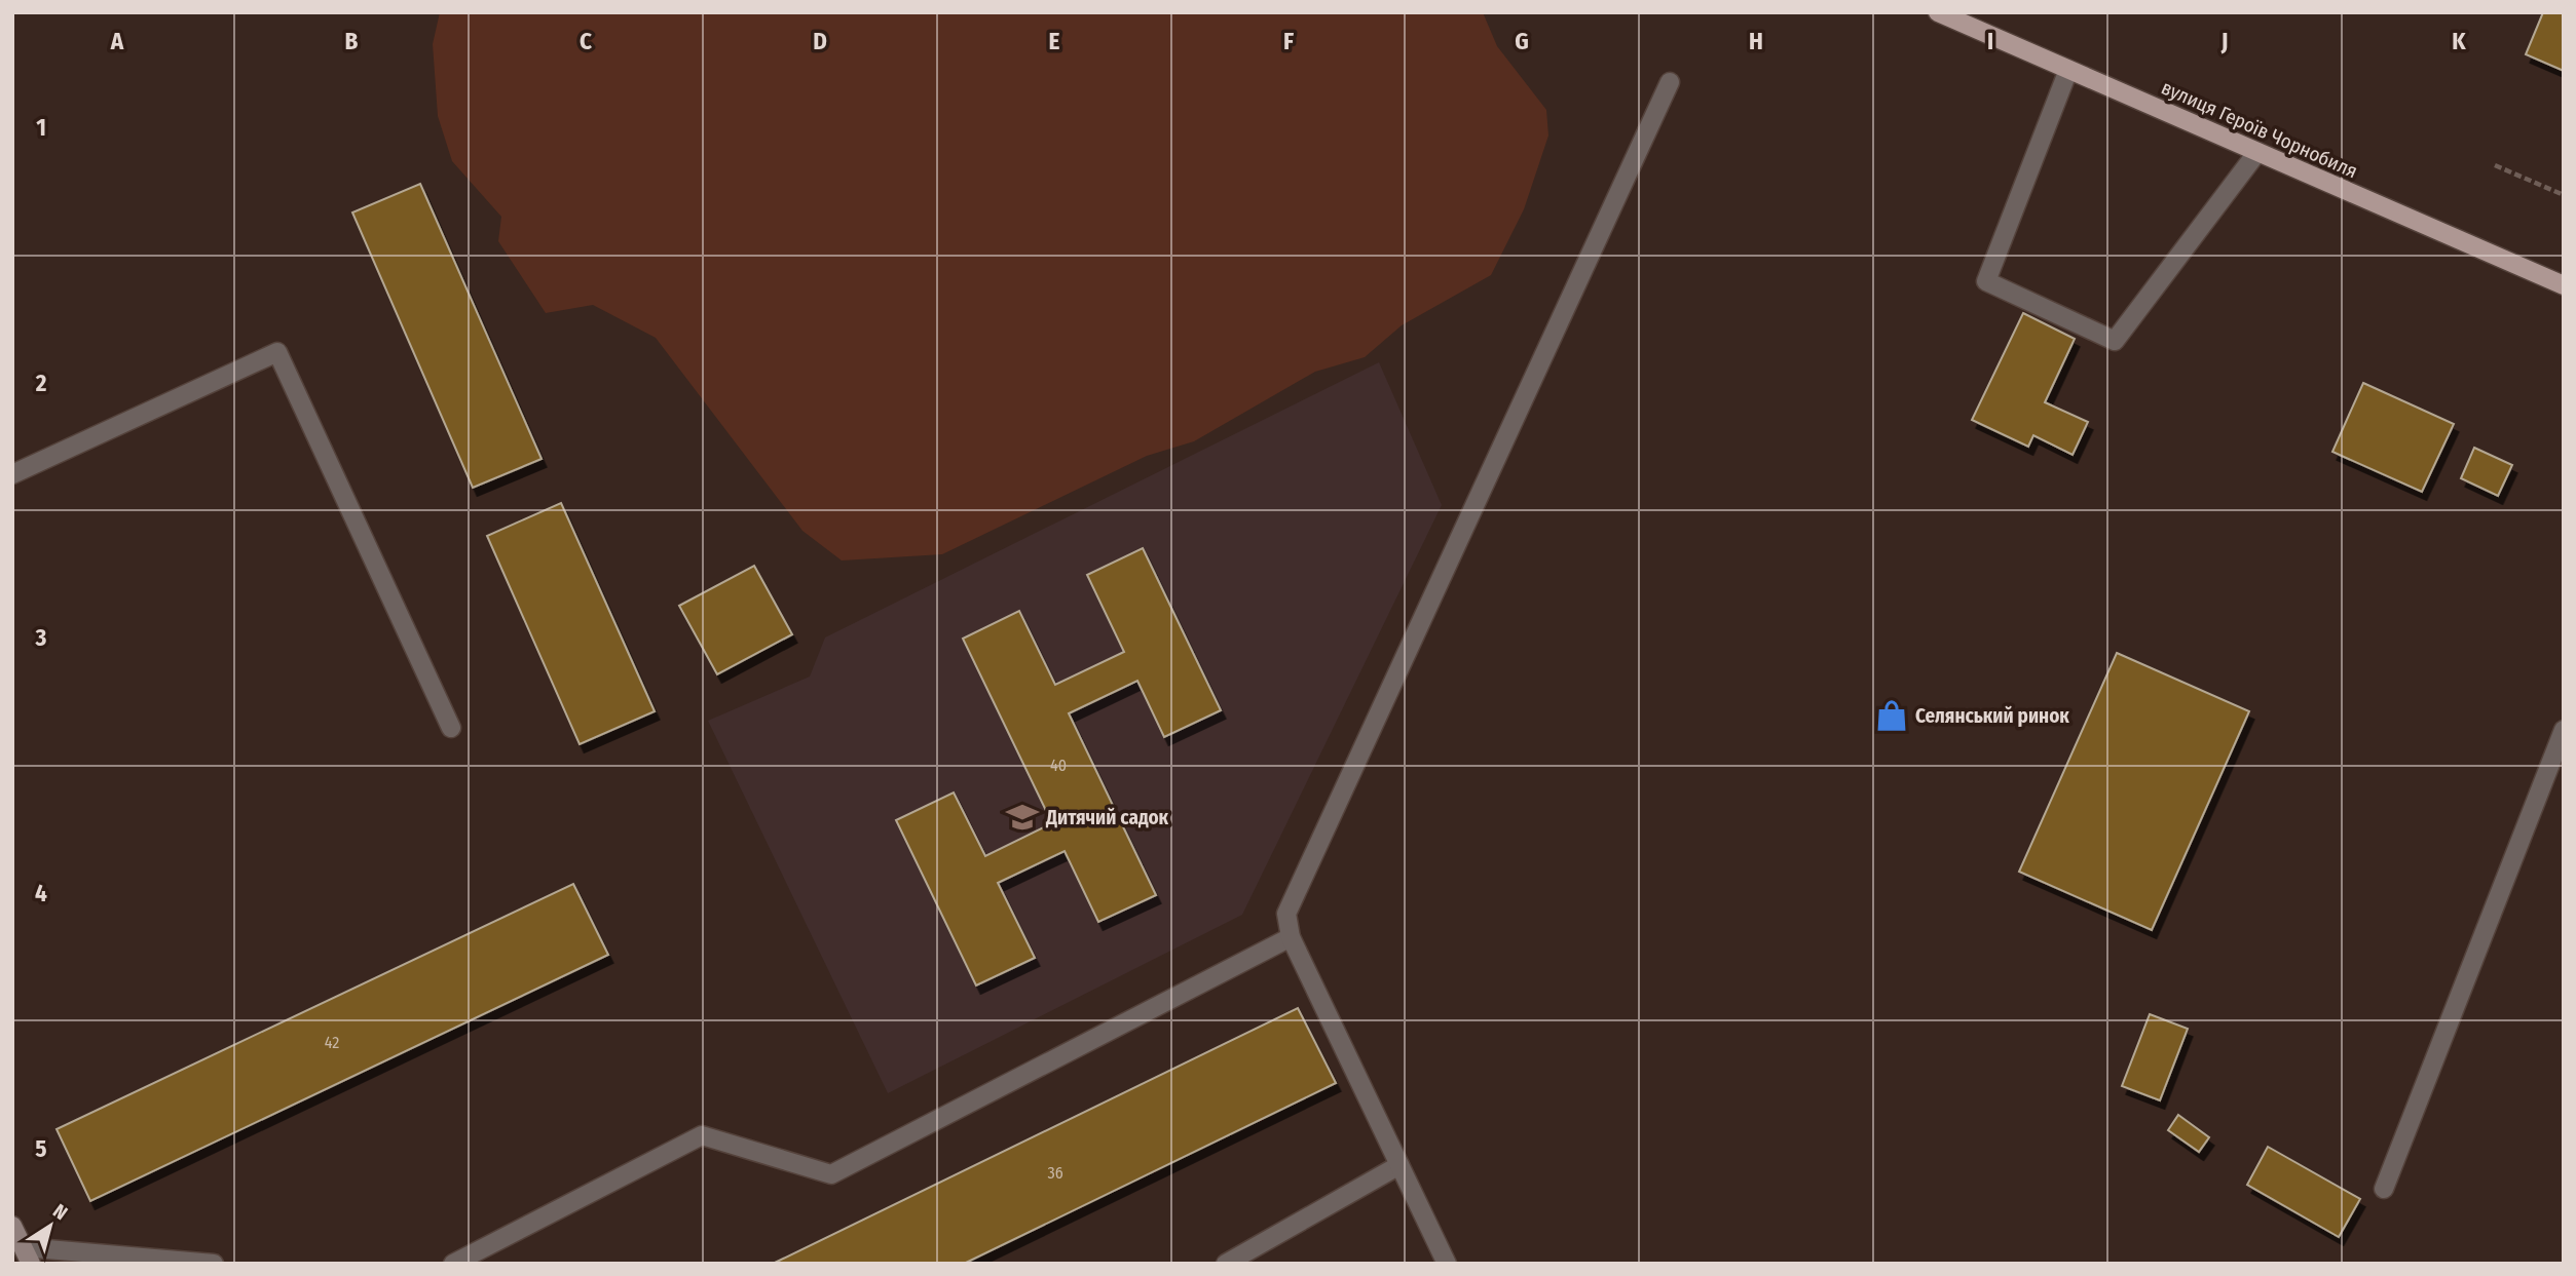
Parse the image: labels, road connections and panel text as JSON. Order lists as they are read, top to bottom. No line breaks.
{"streets":{"main road":["вулиця Героїв Чорнобиля"]},"places":{"shop":["Селянський ринок"],"school or university":["Дитячий садок"]},"house_numbers":["40","42","36"],"north":"top right","grid":{"columns":["A","B","C","D","E","F","G","H","I","J","K"],"rows":["1","2","3","4","5"]}}
